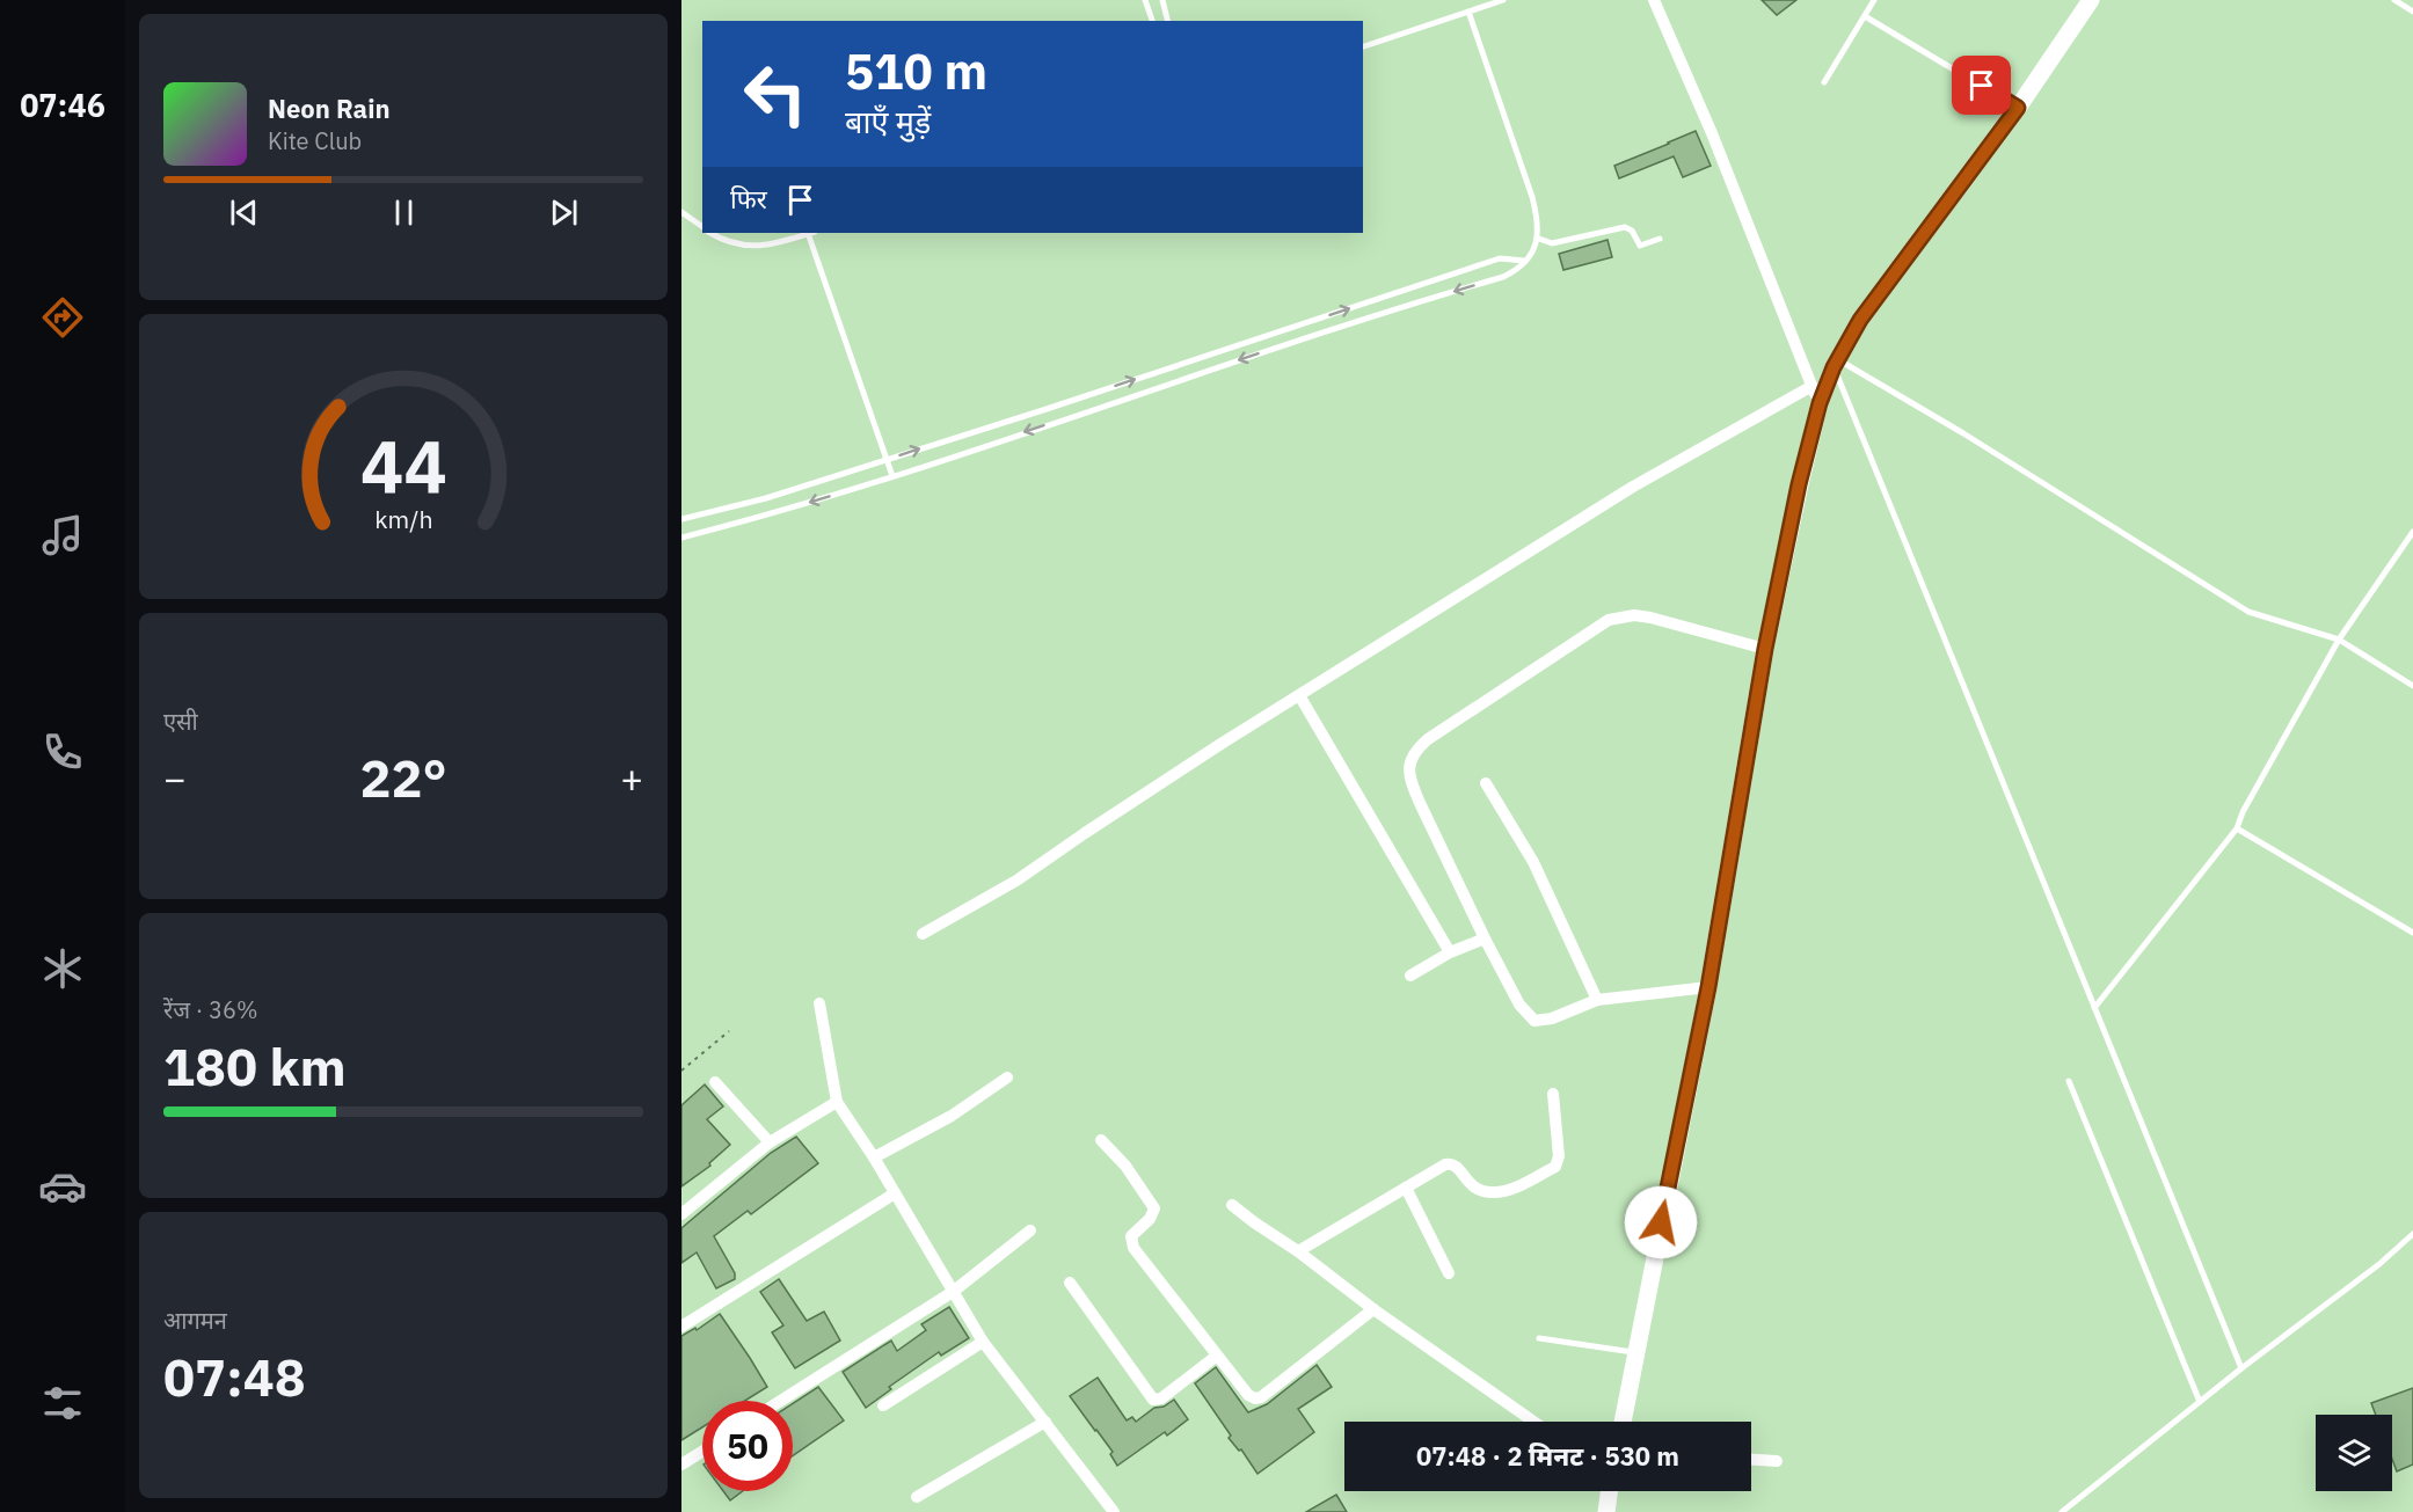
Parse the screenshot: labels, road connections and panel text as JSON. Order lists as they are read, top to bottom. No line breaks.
{"page":{"tabs":"07:46","turn":["510 m","बाएँ मुड़ें"],"song":["Neon Rain","Kite Club"],"then":"फिर","tile":["एसी",["रेंज · 36%","180 km"],["आगमन","07:48"]],"heat":["−","22°","+"],"limit":"50","trip":"07:48 · 2 मिनट · 530 m","gauge":["44","km/h"]}}
